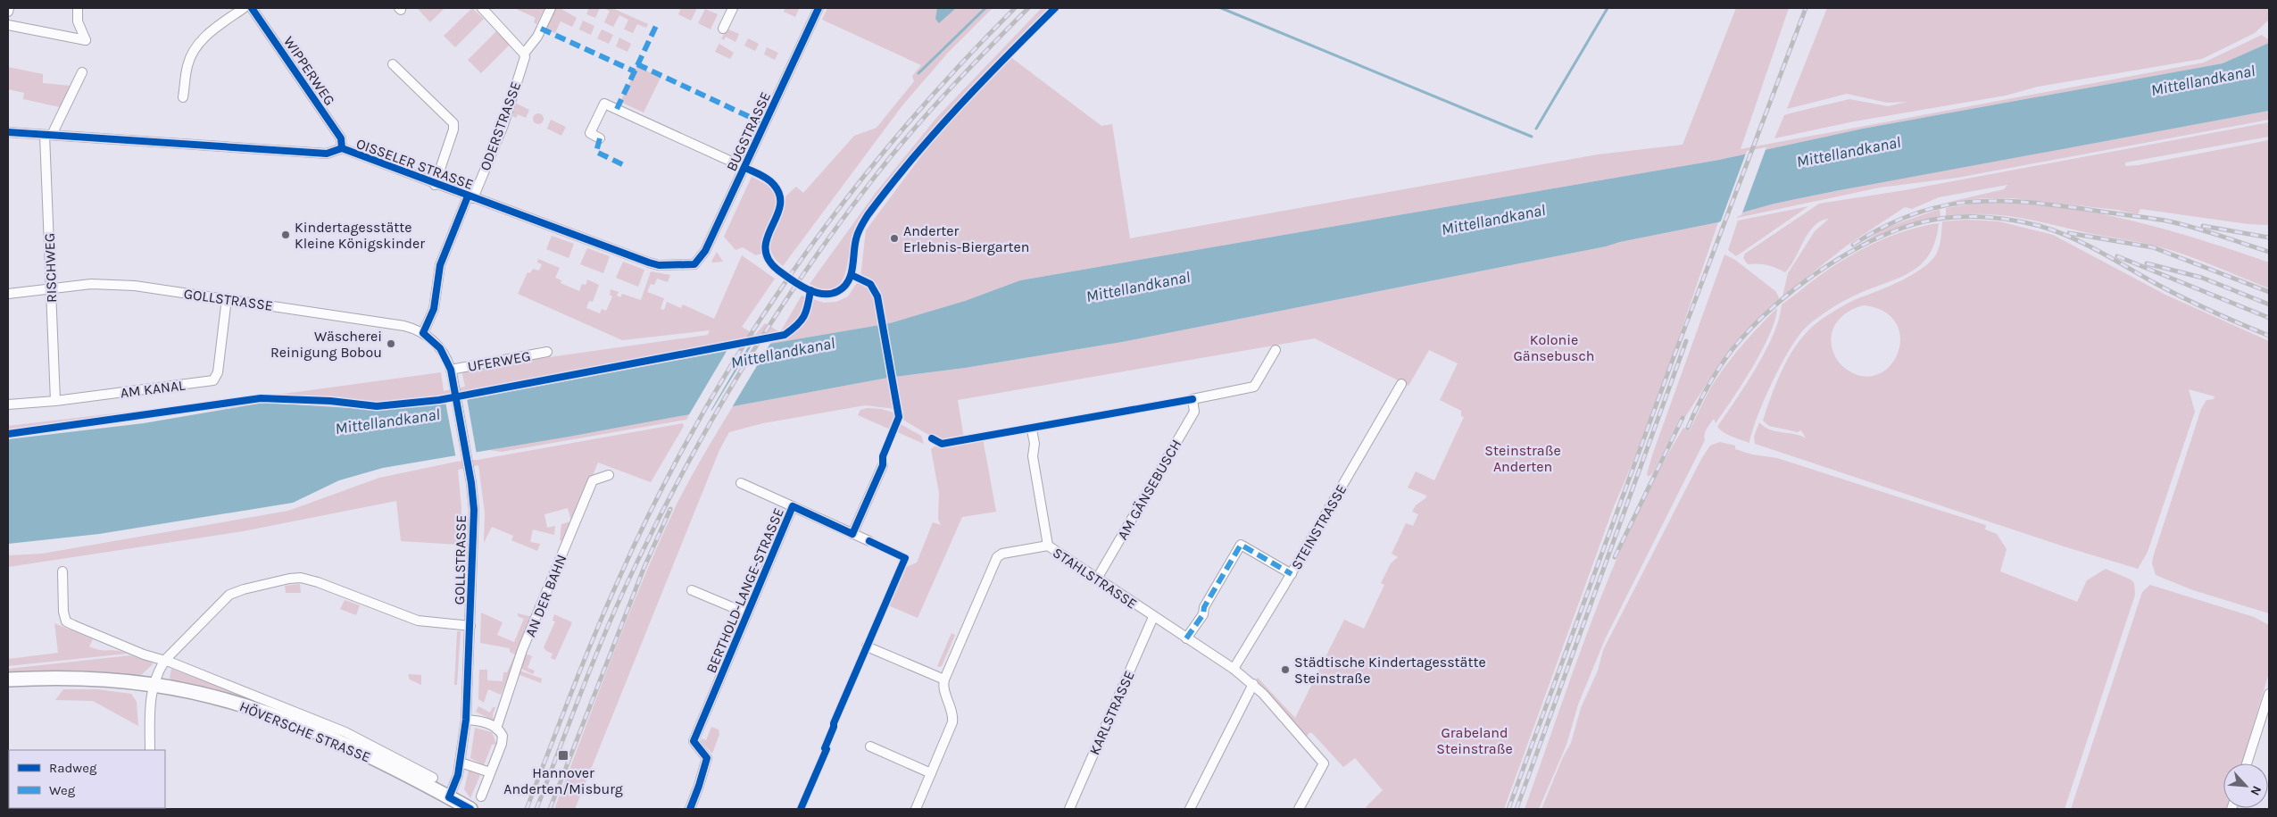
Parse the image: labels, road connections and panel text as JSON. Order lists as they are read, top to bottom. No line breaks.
{"streets":{"main road":["HÖVERSCHE STRASSE"],"street":["WIPPERWEG","ODERSTRASSE","BUGSTRASSE","OISSELER STRASSE","RISCHWEG","GOLLSTRASSE","UFERWEG","AM KANAL","AM GÄNSEBUSCH","STEINSTRASSE","STAHLSTRASSE","BERTHOLD-LANGE-STRASSE","AN DER BAHN","KARLSTRASSE"]},"crossings":[["WIPPERWEG","OISSELER STRASSE"],["ODERSTRASSE","OISSELER STRASSE"],["ODERSTRASSE","GOLLSTRASSE"],["BUGSTRASSE","OISSELER STRASSE"],["OISSELER STRASSE","RISCHWEG"],["RISCHWEG","GOLLSTRASSE"],["RISCHWEG","AM KANAL"],["GOLLSTRASSE","UFERWEG"],["GOLLSTRASSE","AM KANAL"],["GOLLSTRASSE","HÖVERSCHE STRASSE"],["AM GÄNSEBUSCH","STAHLSTRASSE"],["STEINSTRASSE","STAHLSTRASSE"],["STAHLSTRASSE","KARLSTRASSE"]],"water":["Mittellandkanal"],"parks":["Kolonie Gänsebusch","Steinstraße Anderten","Grabeland Steinstraße"],"places":{"other":["Kindertagesstätte Kleine Königskinder","Anderter Erlebnis-Biergarten","Wäscherei Reinigung Bobou","Städtische Kindertagesstätte Steinstraße"],"transit":["Hannover Anderten/Misburg"]},"legend":["Radweg","Weg"],"north":"bottom right"}
